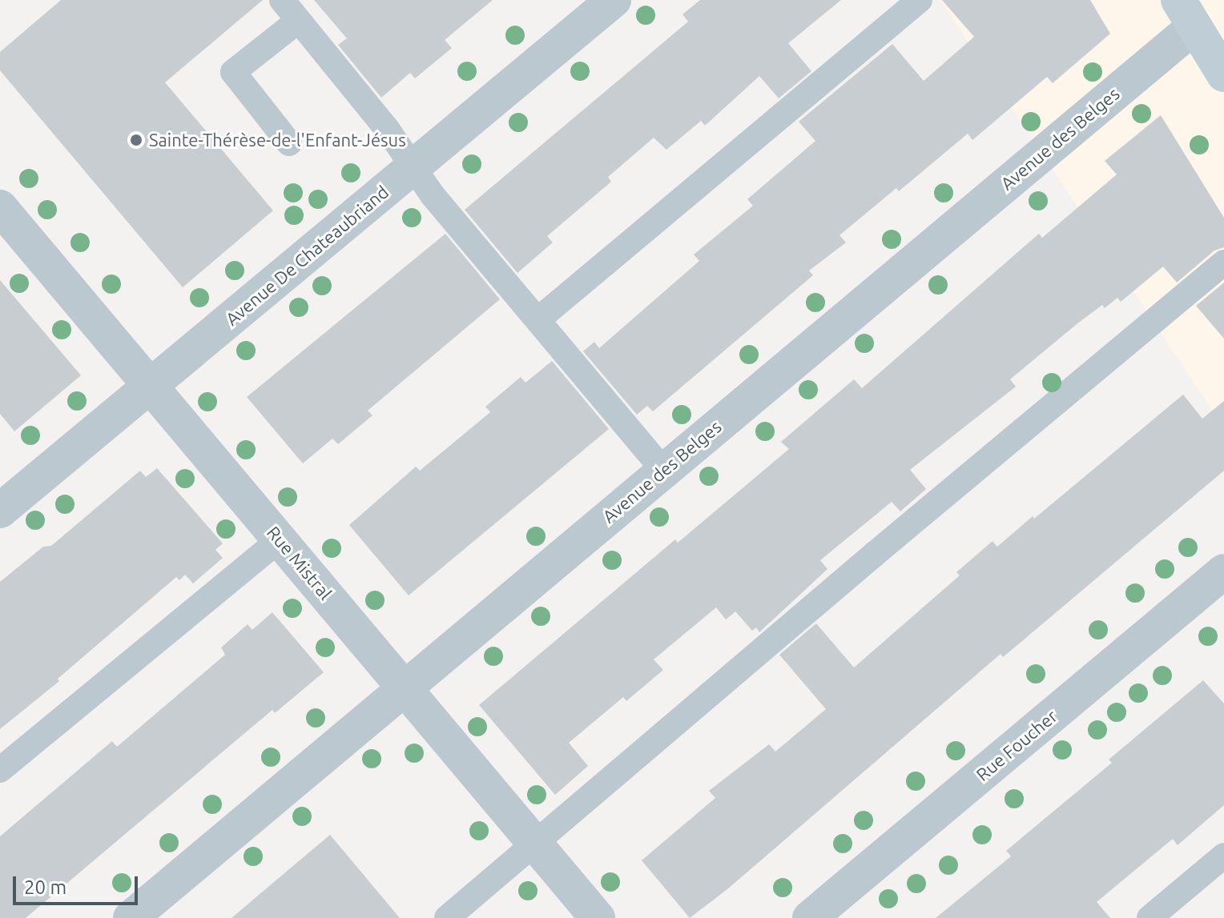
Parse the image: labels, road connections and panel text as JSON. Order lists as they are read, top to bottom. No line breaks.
{"streets":{"street":["Avenue des Belges","Avenue De Chateaubriand","Rue Mistral","Rue Foucher"]},"crossings":[["Avenue des Belges","Rue Mistral"],["Avenue De Chateaubriand","Rue Mistral"]],"places":["Sainte-Thérèse-de-l'Enfant-Jésus"],"scale_bar":"20 m"}
